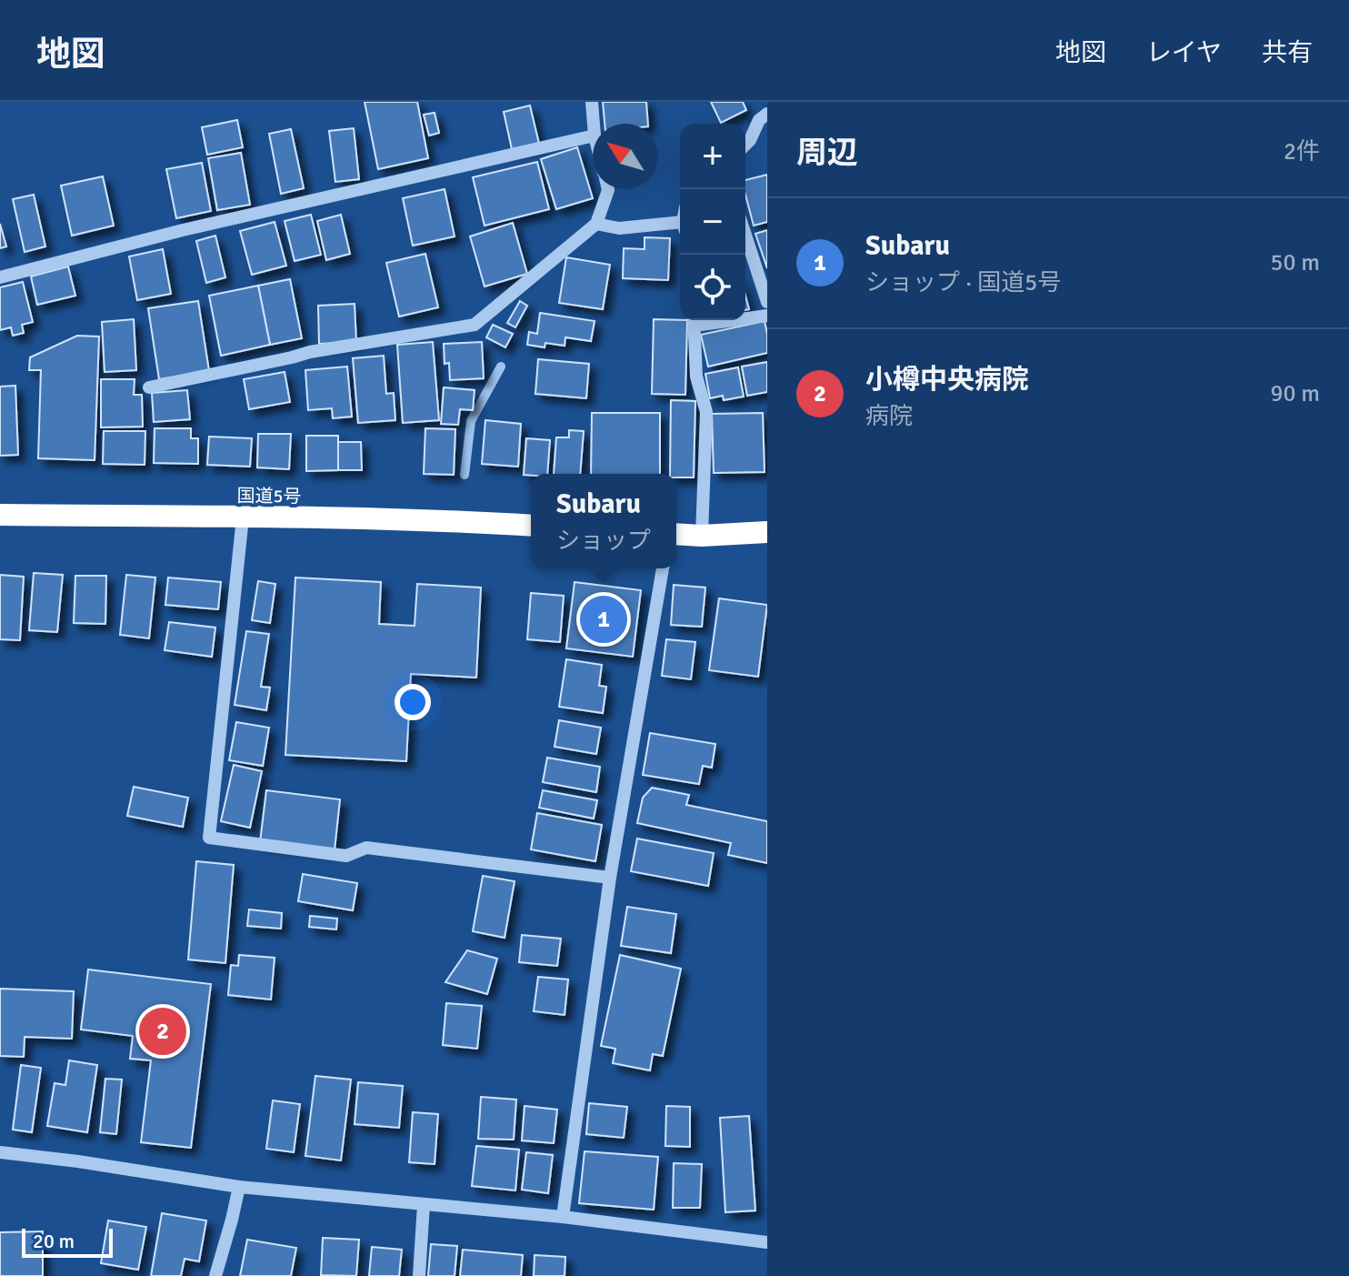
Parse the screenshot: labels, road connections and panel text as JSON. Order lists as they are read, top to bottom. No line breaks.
{"streets":{"highway":["国道5号"]},"scale_bar":"20 m","north":"top left","page":{"header":"地図","nav":["地図","レイヤ","共有"],"heading":["周辺","2件"],"map_buttons":["+","−"],"list":[{"mark":"1","name":"Subaru","note":"ショップ · 国道5号","value":"50 m"},{"mark":"2","name":"小樽中央病院","note":"病院","value":"90 m"}],"popup":["Subaru","ショップ"],"pins":["1","2"],"scale":"20 m"}}
